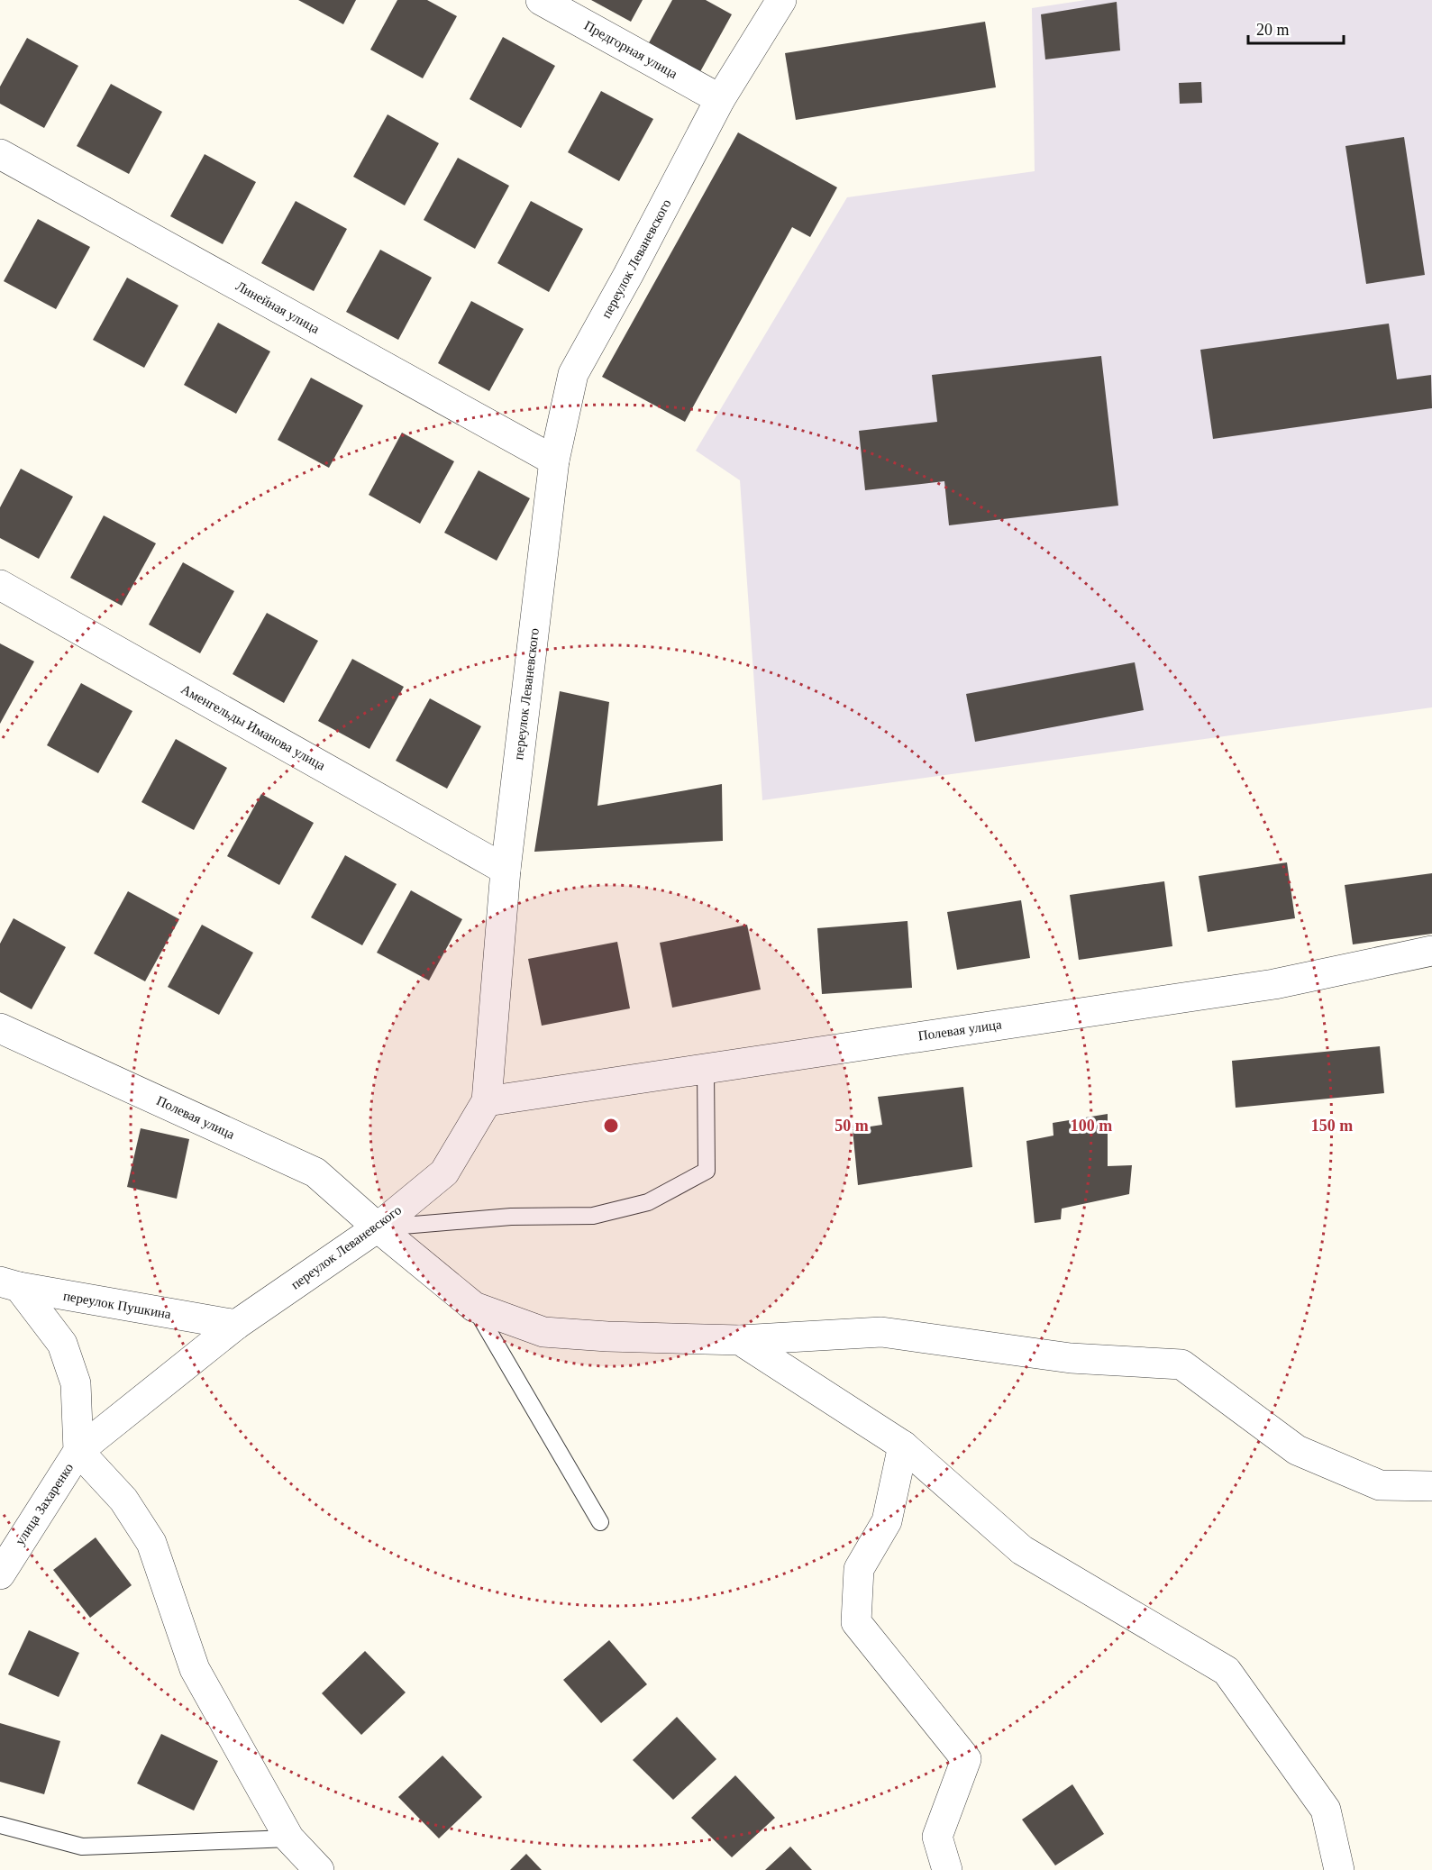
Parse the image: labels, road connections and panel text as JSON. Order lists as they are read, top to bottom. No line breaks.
{"streets":{"street":["Предгорная улица","переулок Леваневского","Линейная улица","Аменгельды Иманова улица","Полевая улица","переулок Пушкина","улица Захаренко"]},"crossings":[["Предгорная улица","переулок Леваневского"],["переулок Леваневского","Линейная улица"],["переулок Леваневского","Аменгельды Иманова улица"],["переулок Леваневского","Полевая улица"],["переулок Леваневского","переулок Пушкина"],["переулок Леваневского","улица Захаренко"],["переулок Пушкина","улица Захаренко"]],"scale_bar":"20 m","rings":["50 m","100 m","150 m"]}
